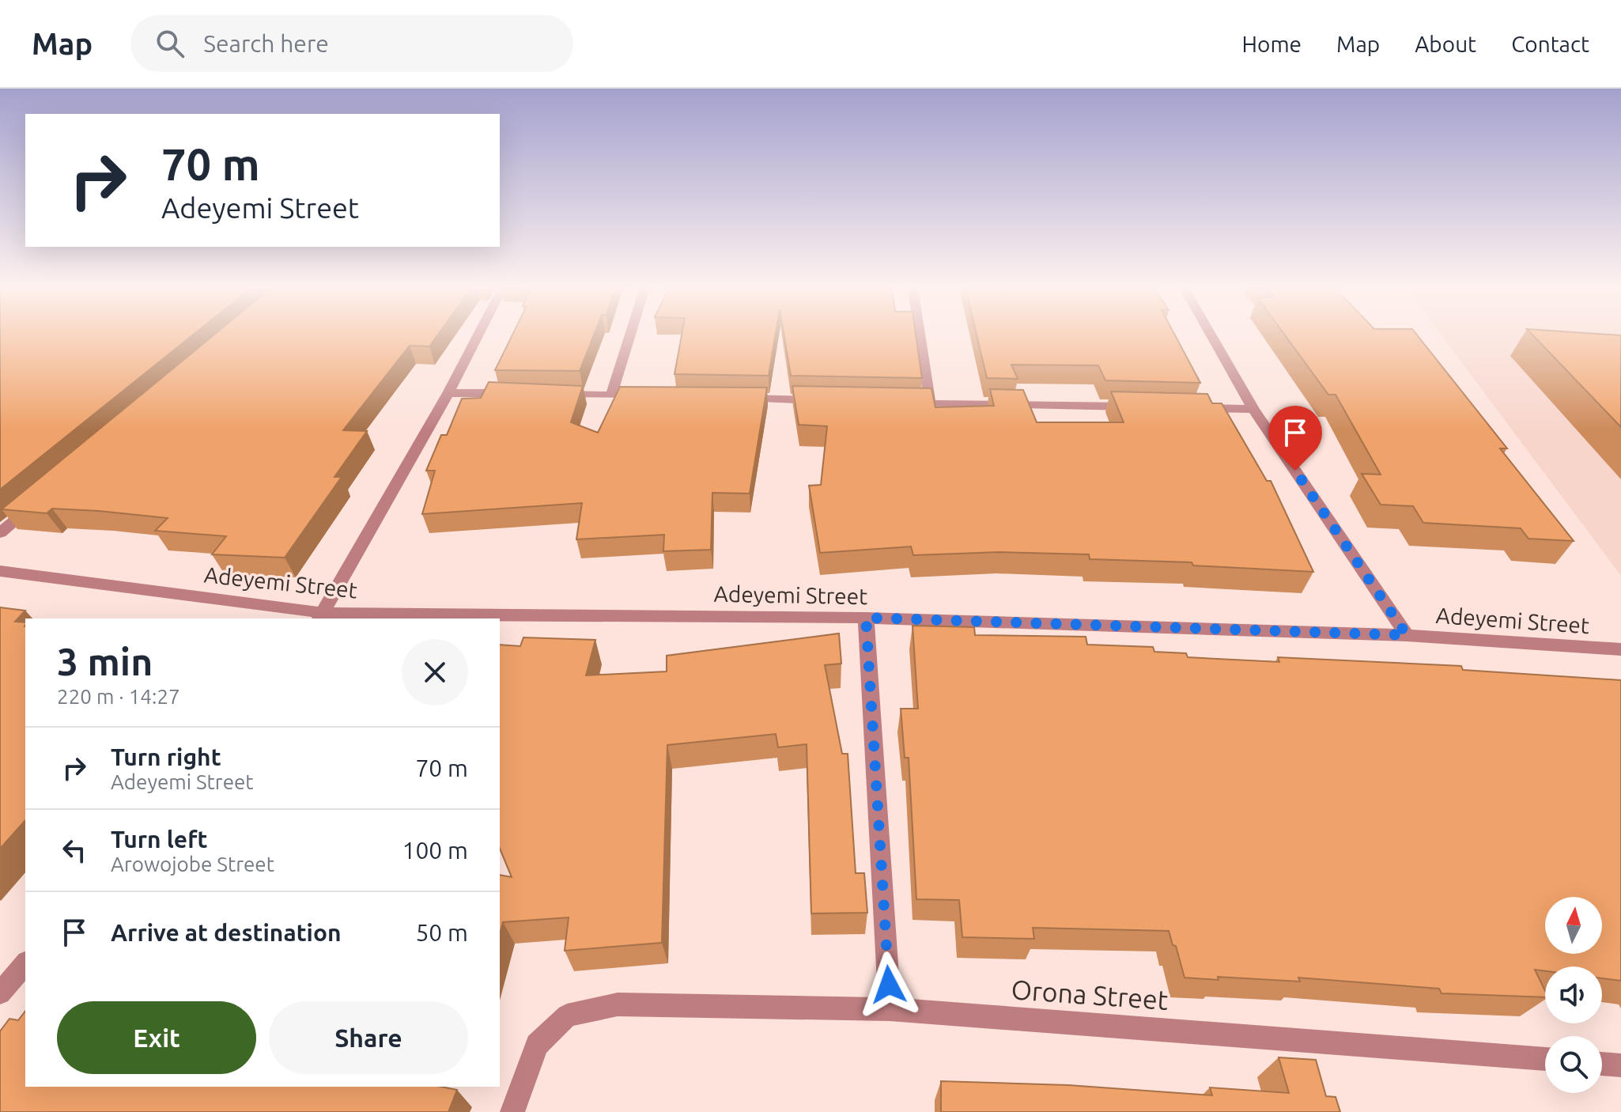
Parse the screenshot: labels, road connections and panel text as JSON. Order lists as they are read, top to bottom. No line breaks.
{"streets":{"street":["Adeyemi Street","Orona Street"]},"north":"top","page":{"header":"Map","search":"Search here","nav":["Home","Map","About","Contact"],"turn":["70 m","Adeyemi Street"],"heading":["3 min","220 m · 14:27"],"list":[{"name":"Turn right","note":"Adeyemi Street","value":"70 m"},{"name":"Turn left","note":"Arowojobe Street","value":"100 m"},{"name":"Arrive at destination","value":"50 m"}],"buttons":["Exit","Share"]}}
